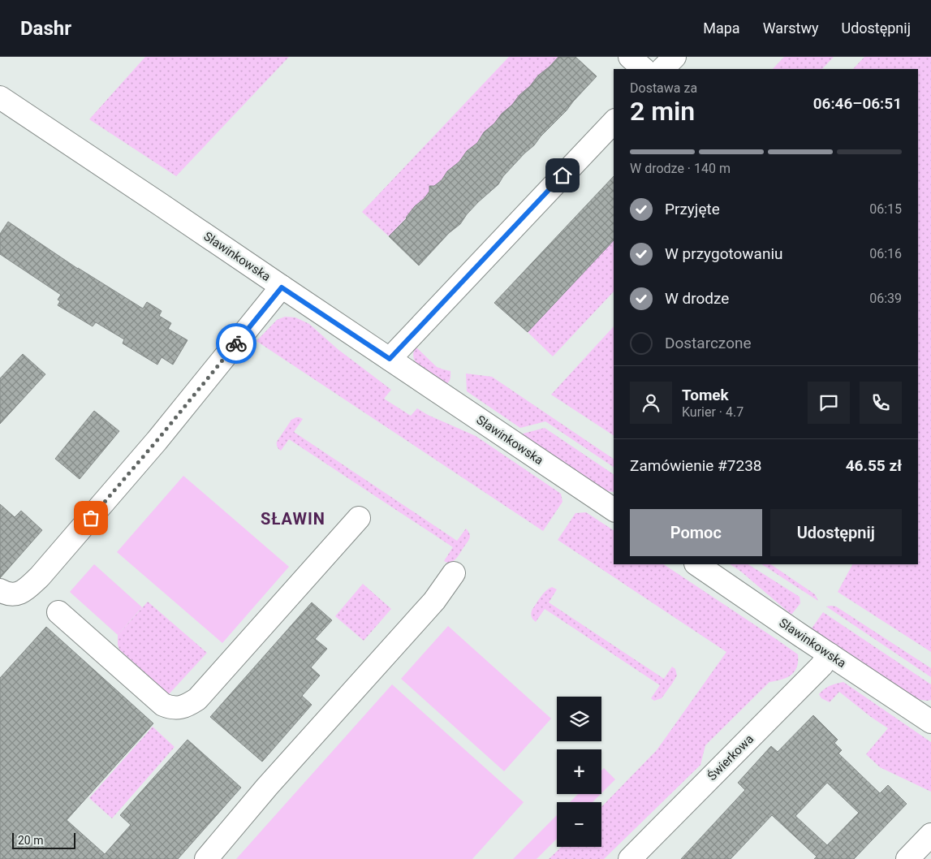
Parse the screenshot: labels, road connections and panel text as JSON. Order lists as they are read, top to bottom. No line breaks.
{"streets":{"street":["Sławinkowska","Świerkowa"]},"crossings":[["Sławinkowska","Świerkowa"]],"districts":["SŁAWIN"],"scale_bar":"20 m","page":{"header":"Dashr","nav":["Mapa","Warstwy","Udostępnij"],"heading":["2 min","Dostawa za","06:46–06:51"],"panel":["Tomek","Kurier · 4.7","Zamówienie #7238","46.55 zł"],"bar":"W drodze · 140 m","list":[["Przyjęte","06:15"],["W przygotowaniu","06:16"],["W drodze","06:39"],"Dostarczone"],"buttons":["Pomoc","Udostępnij"],"map_buttons":["+","−"],"scale":"20 m"}}
